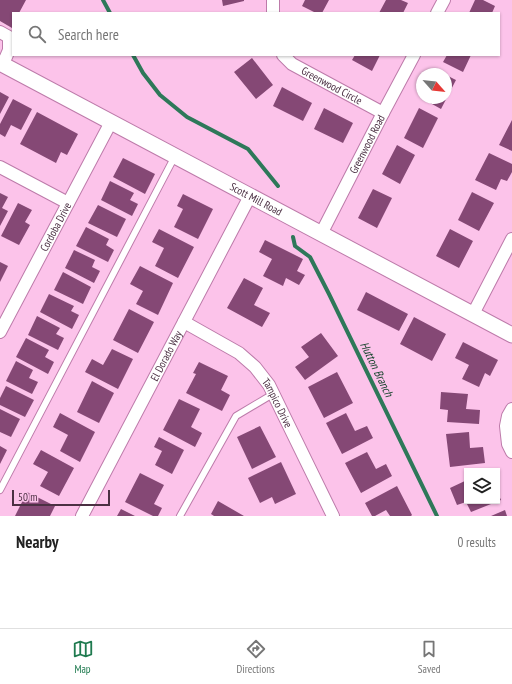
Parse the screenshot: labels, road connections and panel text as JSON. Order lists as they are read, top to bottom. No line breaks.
{"streets":{"street":["Greenwood Circle","Greenwood Road","Scott Mill Road","Cordoba Drive","El Dorado Way","Tampico Drive"]},"crossings":[["Greenwood Circle","Greenwood Road"],["Greenwood Road","Scott Mill Road"],["Scott Mill Road","Cordoba Drive"],["Scott Mill Road","El Dorado Way"],["El Dorado Way","Tampico Drive"]],"water":["Hutton Branch"],"scale_bar":"50 m","north":"bottom right","page":{"search":"Search here","scale":"50 m","heading":["Nearby","0 results"],"nav":["Map","Directions","Saved"]}}
